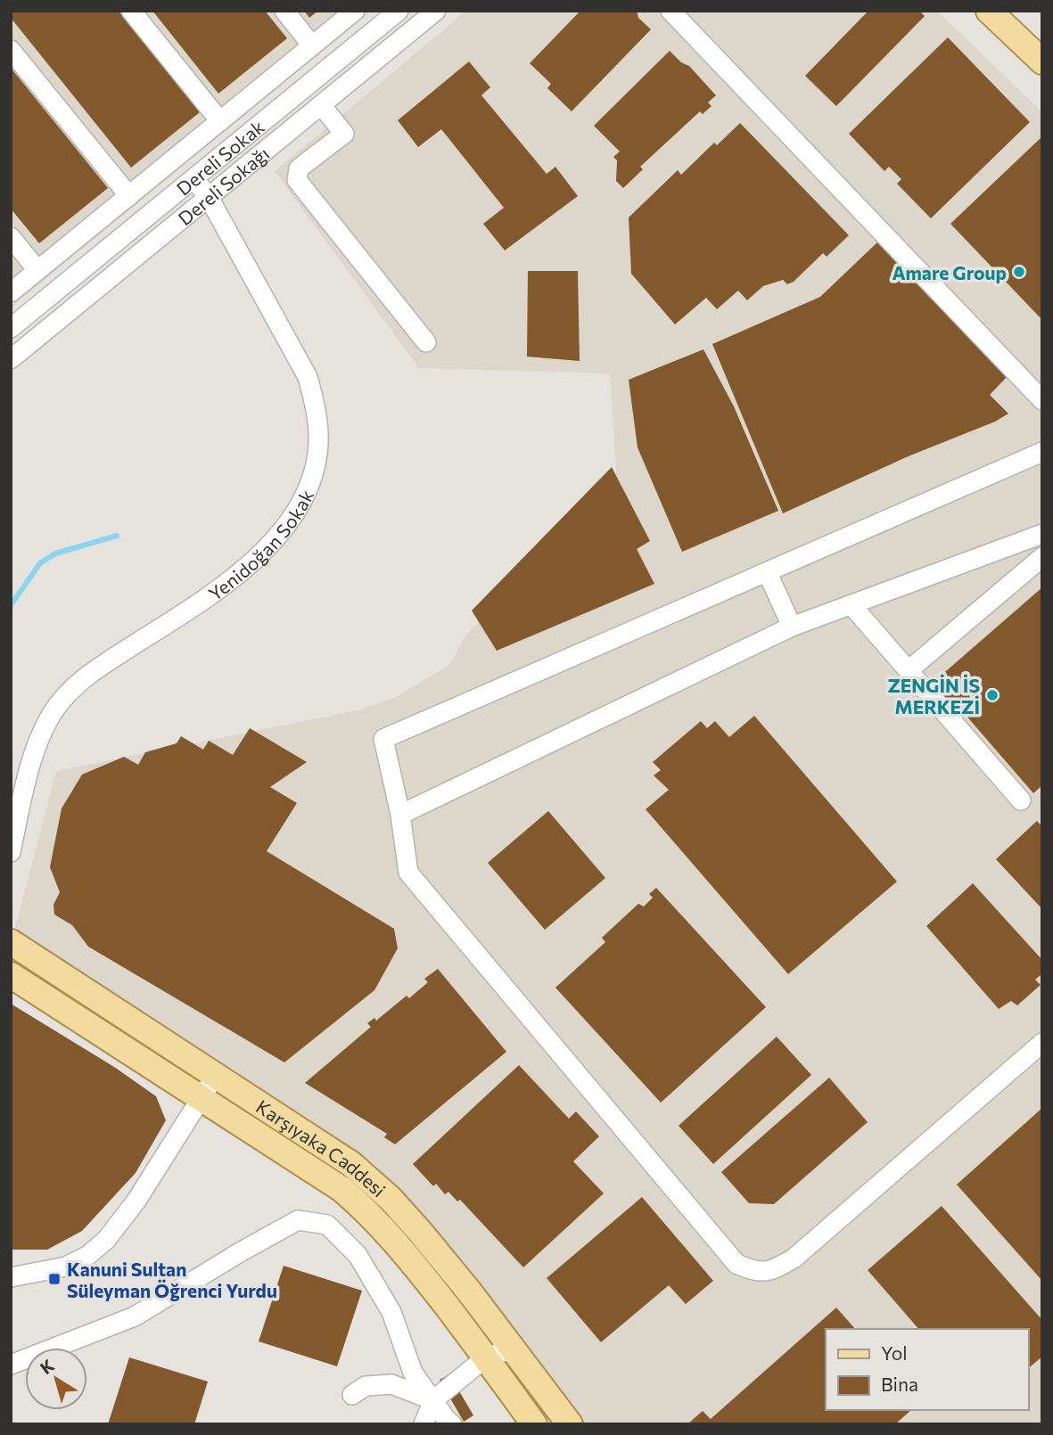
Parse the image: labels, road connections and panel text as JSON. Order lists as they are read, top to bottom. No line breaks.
{"streets":{"main road":["Karşıyaka Caddesi"],"street":["Dereli Sokak","Dereli Sokağı","Yenidoğan Sokak"]},"crossings":[["Dereli Sokak","Yenidoğan Sokak"],["Dereli Sokağı","Yenidoğan Sokak"]],"places":{"other":["Amare Group","ZENGİN İŞ MERKEZİ"],"transit":["Kanuni Sultan Süleyman Öğrenci Yurdu"]},"legend":["Yol","Bina"],"north":"top left"}
